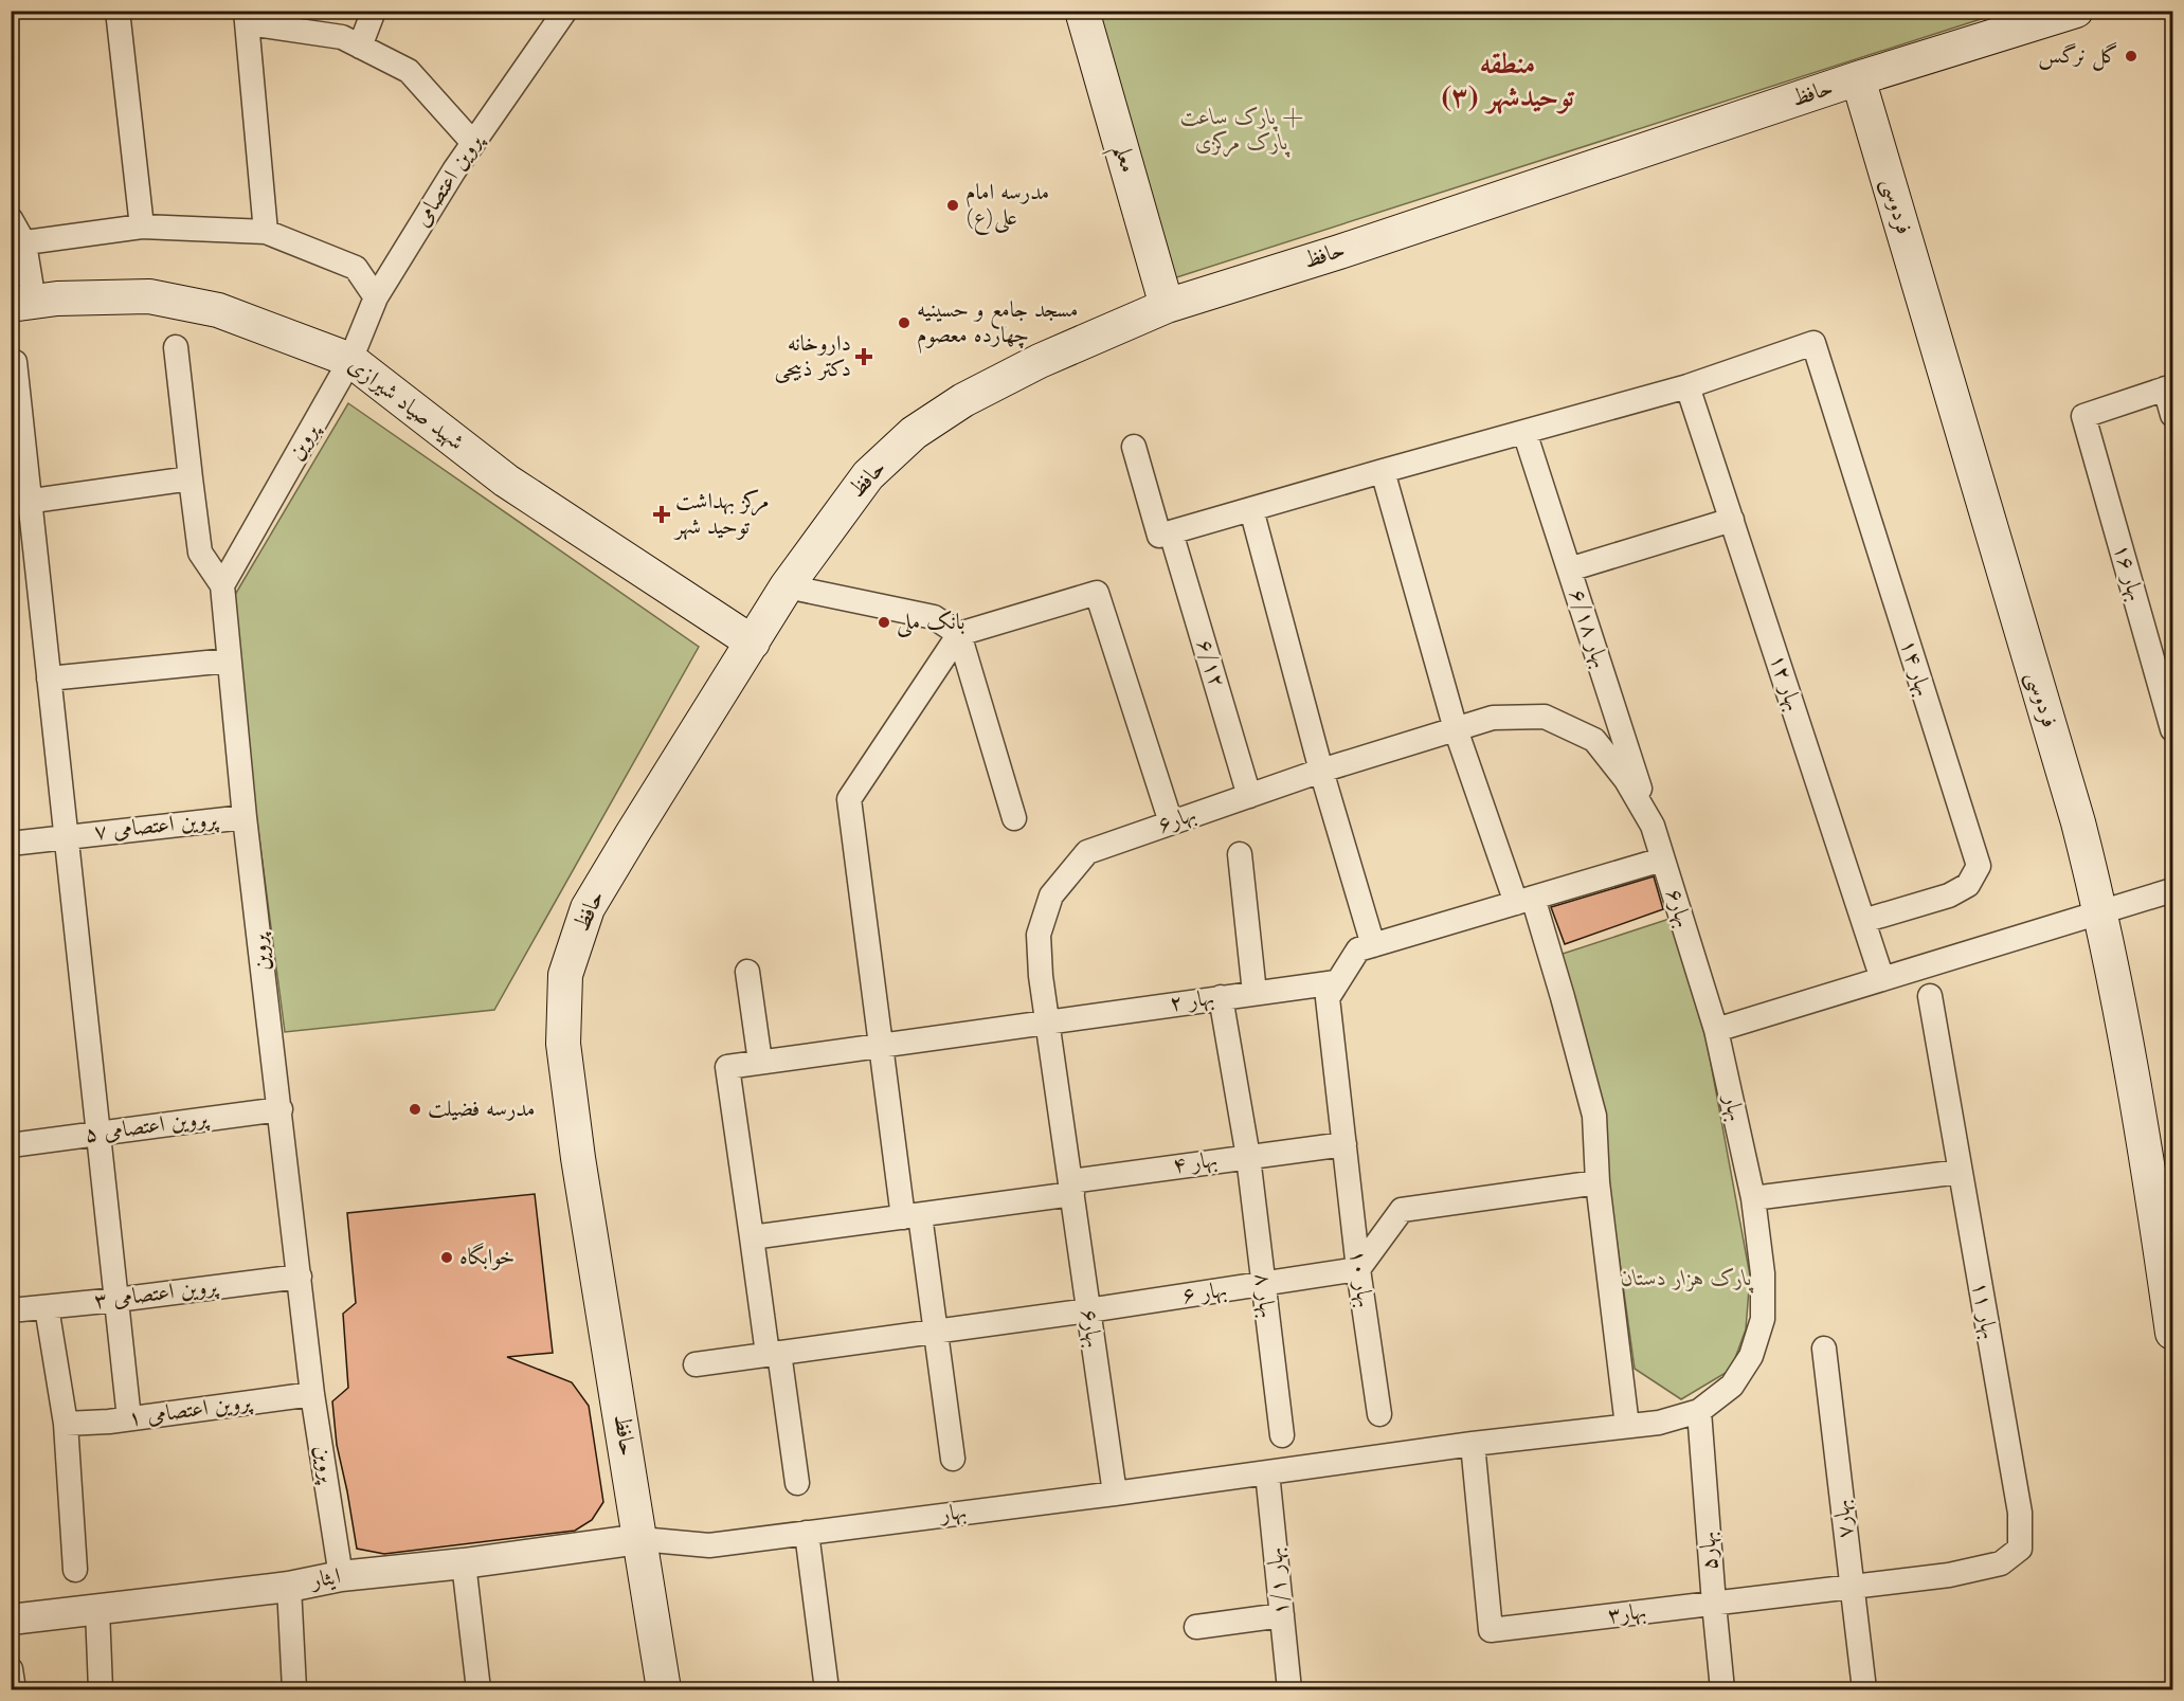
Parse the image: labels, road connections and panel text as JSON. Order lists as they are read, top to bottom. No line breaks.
{"streets":{"main road":["حافظ","معلم","فردوسی","شهید صیاد شیرازی"],"street":["پروین اعتصامی","پروین","بهار ۱۶","بهار ۶/۱۸","۶/۱۲","بهار ۱۴","بهار ۱۲","بهار۶","پروین اعتصامی ۷","بهار ۲","بهار","پروین اعتصامی ۵","بهار ۴","بهار ۱۰","بهار ۶","پروین اعتصامی ۳","بهار ۸","بهار ۱۱","پروین اعتصامی ۱","بهار۷","بهار۵","ایثار","بهار ۱/۱","بهار۳"]},"crossings":[["حافظ","معلم"],["حافظ","فردوسی"],["حافظ","شهید صیاد شیرازی"],["حافظ","بهار"],["حافظ","ایثار"],["پروین اعتصامی","شهید صیاد شیرازی"],["پروین اعتصامی","پروین"],["شهید صیاد شیرازی","پروین"],["پروین","پروین اعتصامی ۷"],["پروین","پروین اعتصامی ۵"],["پروین","پروین اعتصامی ۳"],["پروین","پروین اعتصامی ۱"],["پروین","ایثار"],["بهار ۶/۱۸","بهار۶"],["۶/۱۲","بهار۶"],["بهار ۱۴","بهار ۱۲"],["بهار۶","بهار ۲"],["بهار۶","بهار"],["بهار۶","بهار ۴"],["بهار۶","بهار ۶"],["بهار ۲","بهار ۴"],["بهار ۲","بهار ۱۰"],["بهار ۲","بهار ۸"],["بهار","بهار۵"],["بهار","ایثار"],["بهار","بهار ۱/۱"],["بهار","بهار۳"],["بهار ۴","بهار ۱۰"],["بهار ۴","بهار ۸"],["بهار ۱۰","بهار ۶"],["بهار ۶","بهار ۸"],["بهار ۱۱","بهار۳"],["بهار۷","بهار۳"],["بهار۵","بهار۳"]],"districts":["منطقه توحیدشهر (۳)"],"parks":["پارک ساعت + پارک مرکزی","پارک هزار دستان"],"places":{"other":["گل نرگس","مدرسه امام علی(ع)","مسجد جامع و حسینیه چهارده معصوم","بانک ملی","مدرسه فضیلت","خوابگاه"],"health":["داروخانه دکتر ذبیحی","مرکز بهداشت توحید شهر"]}}
